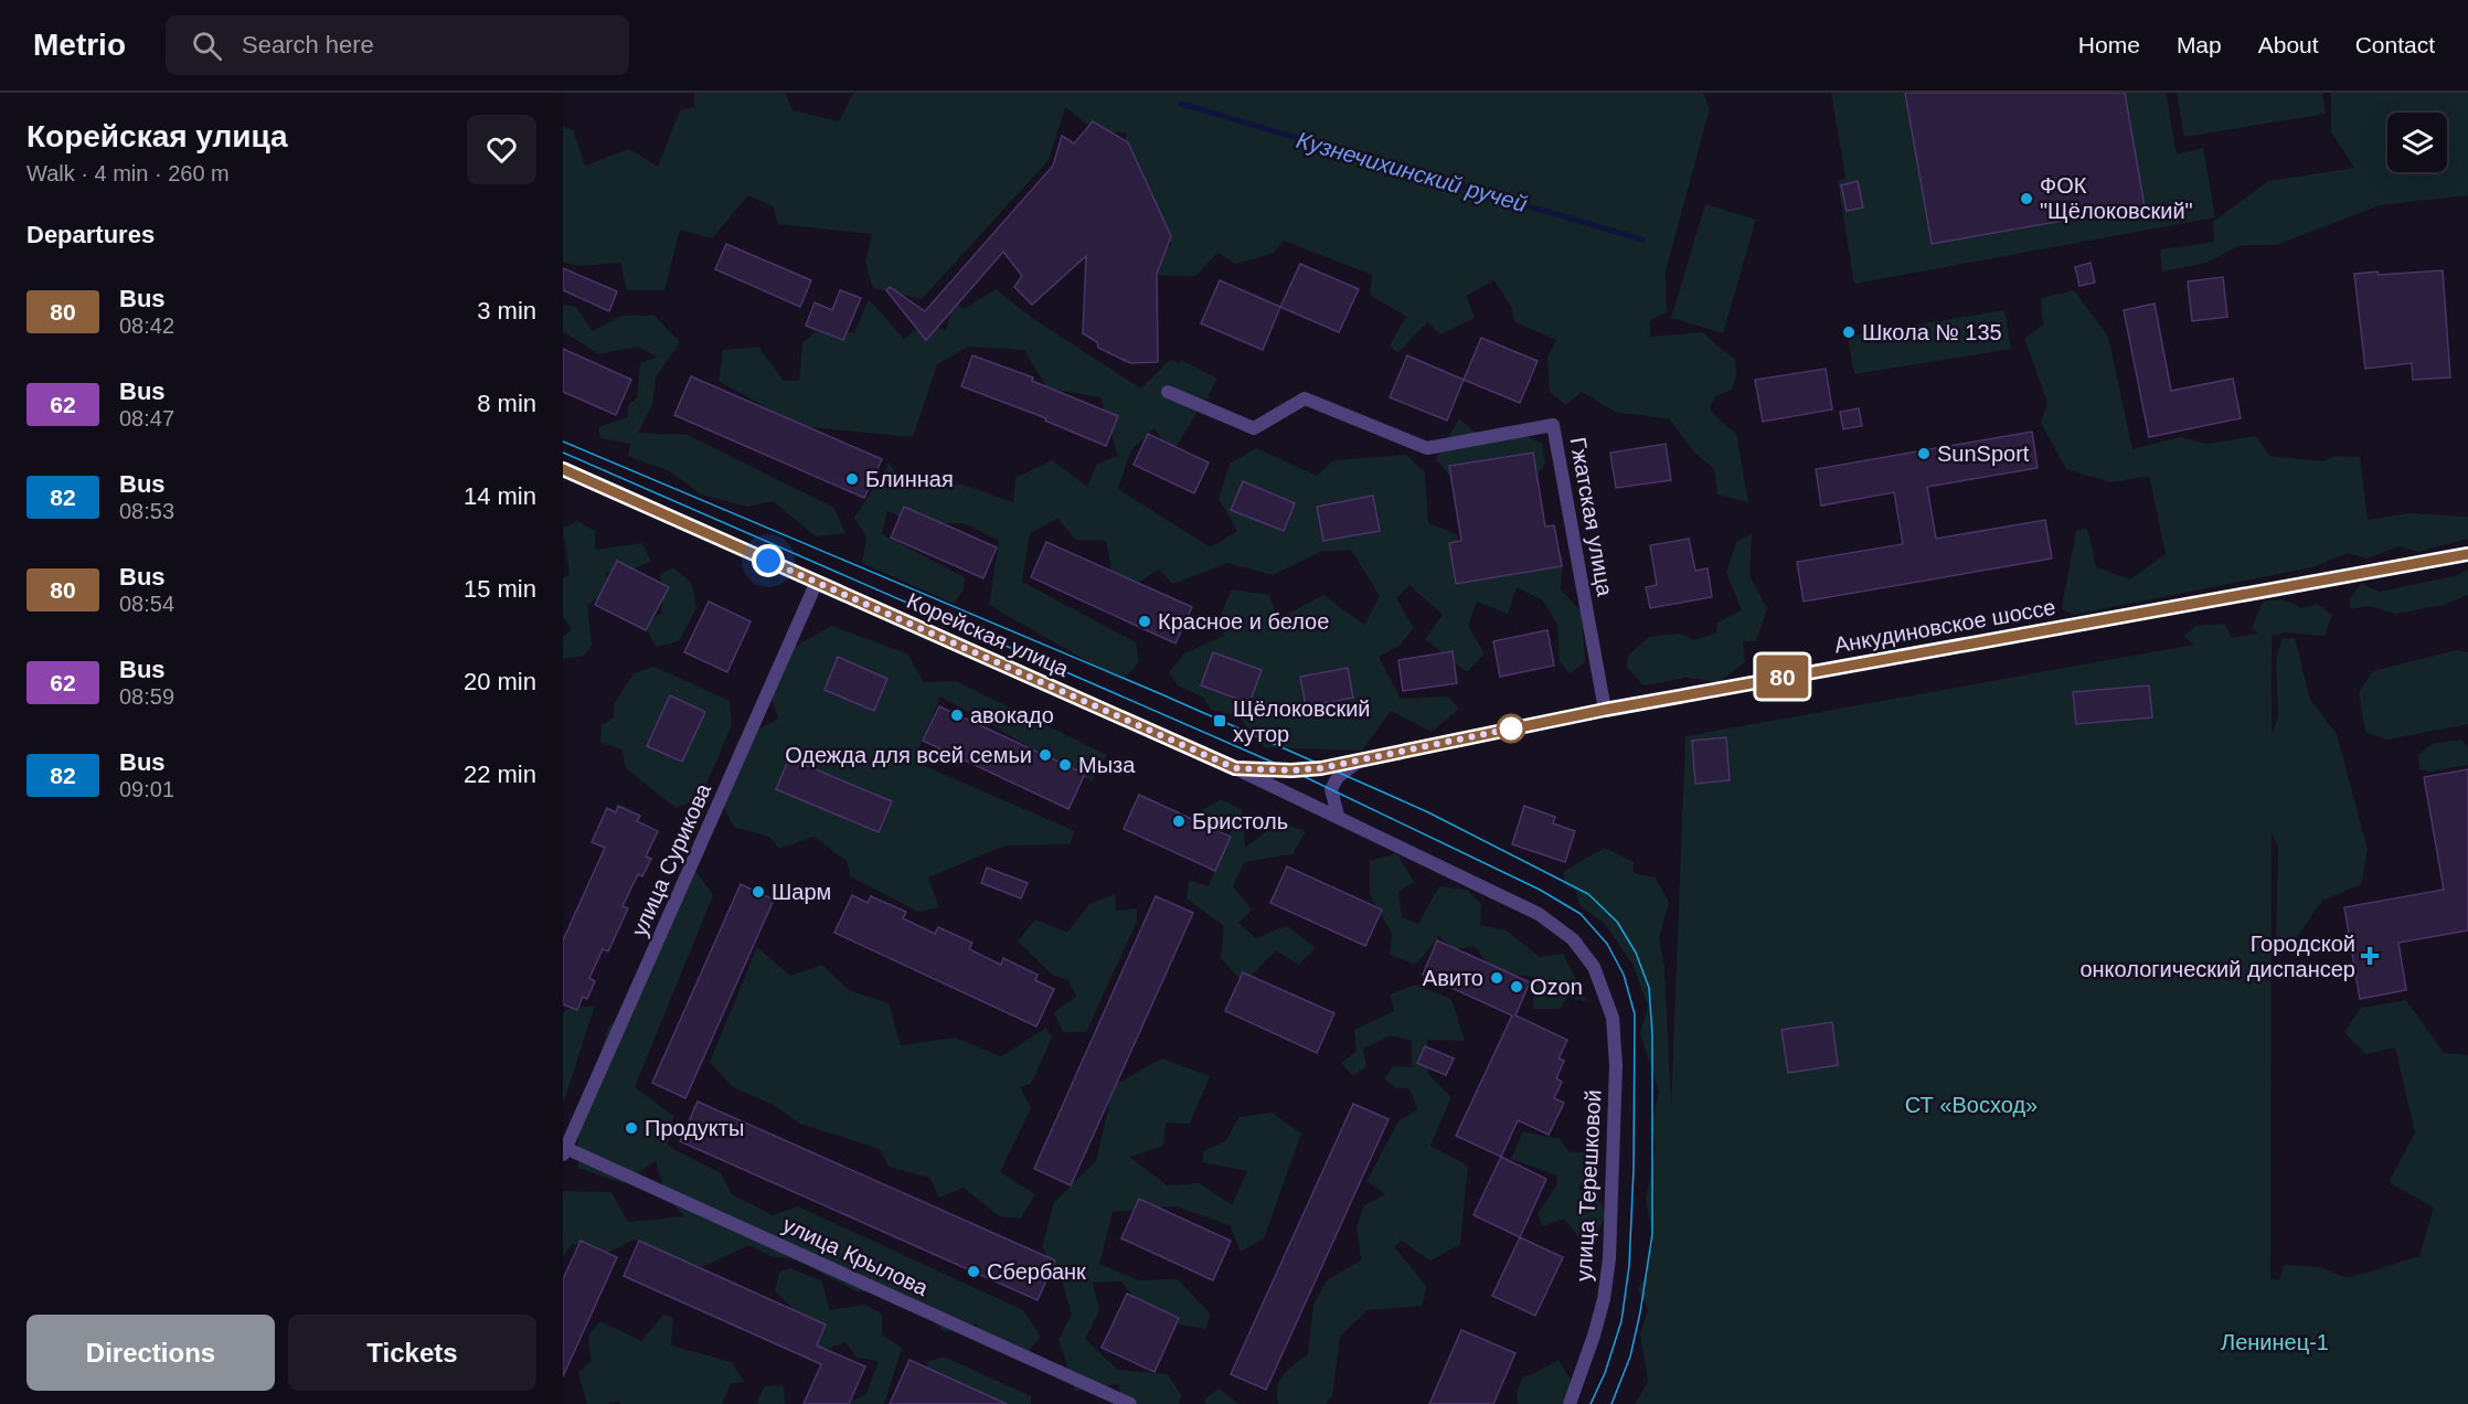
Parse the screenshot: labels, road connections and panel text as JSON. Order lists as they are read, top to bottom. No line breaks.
{"streets":{"street":["Гжатская улица","Анкудиновское шоссе","Корейская улица","улица Сурикова","улица Терешковой","улица Крылова"]},"crossings":[["Гжатская улица","Анкудиновское шоссе"],["Анкудиновское шоссе","Корейская улица"],["Корейская улица","улица Сурикова"],["Корейская улица","улица Терешковой"],["улица Сурикова","улица Крылова"]],"water":["Кузнечихинский ручей"],"parks":["СТ «Восход»","Ленинец-1"],"places":{"other":["ФОК \"Щёлоковский\"","Школа № 135","SunSport","Блинная","Красное и белое","авокадо","Одежда для всей семьи","Мыза","Бристоль","Шарм","Авито","Ozon","Продукты","Сбербанк"],"transit":["Щёлоковский хутор"],"health":["Городской онкологический диспансер"]},"lines":["bus line 80"],"page":{"header":"Metrio","search":"Search here","nav":["Home","Map","About","Contact"],"heading":[["Корейская улица","Walk · 4 min · 260 m"],"Departures"],"on_map":"80","list":[{"mark":"80","name":"Bus","note":"08:42","value":"3 min"},{"mark":"62","name":"Bus","note":"08:47","value":"8 min"},{"mark":"82","name":"Bus","note":"08:53","value":"14 min"},{"mark":"80","name":"Bus","note":"08:54","value":"15 min"},{"mark":"62","name":"Bus","note":"08:59","value":"20 min"},{"mark":"82","name":"Bus","note":"09:01","value":"22 min"}],"buttons":["Directions","Tickets"]}}
